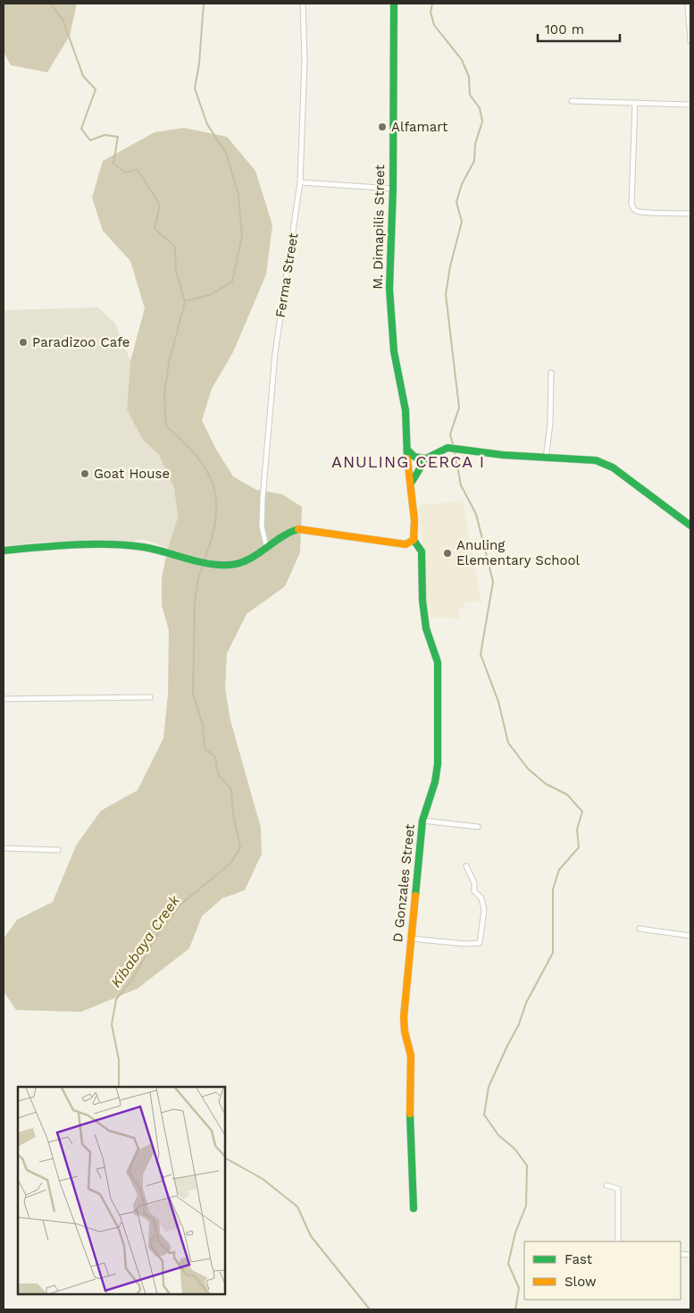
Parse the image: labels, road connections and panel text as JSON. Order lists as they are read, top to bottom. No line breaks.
{"streets":{"main road":["M. Dimapilis Street","D Gonzales Street"],"street":["Ferma Street"]},"crossings":[["M. Dimapilis Street","D Gonzales Street"]],"districts":["ANULING CERCA I"],"water":["Kibabaya Creek"],"places":["Alfamart","Paradizoo Cafe","Goat House","Anuling Elementary School"],"legend":["Fast","Slow"],"scale_bar":"100 m"}
